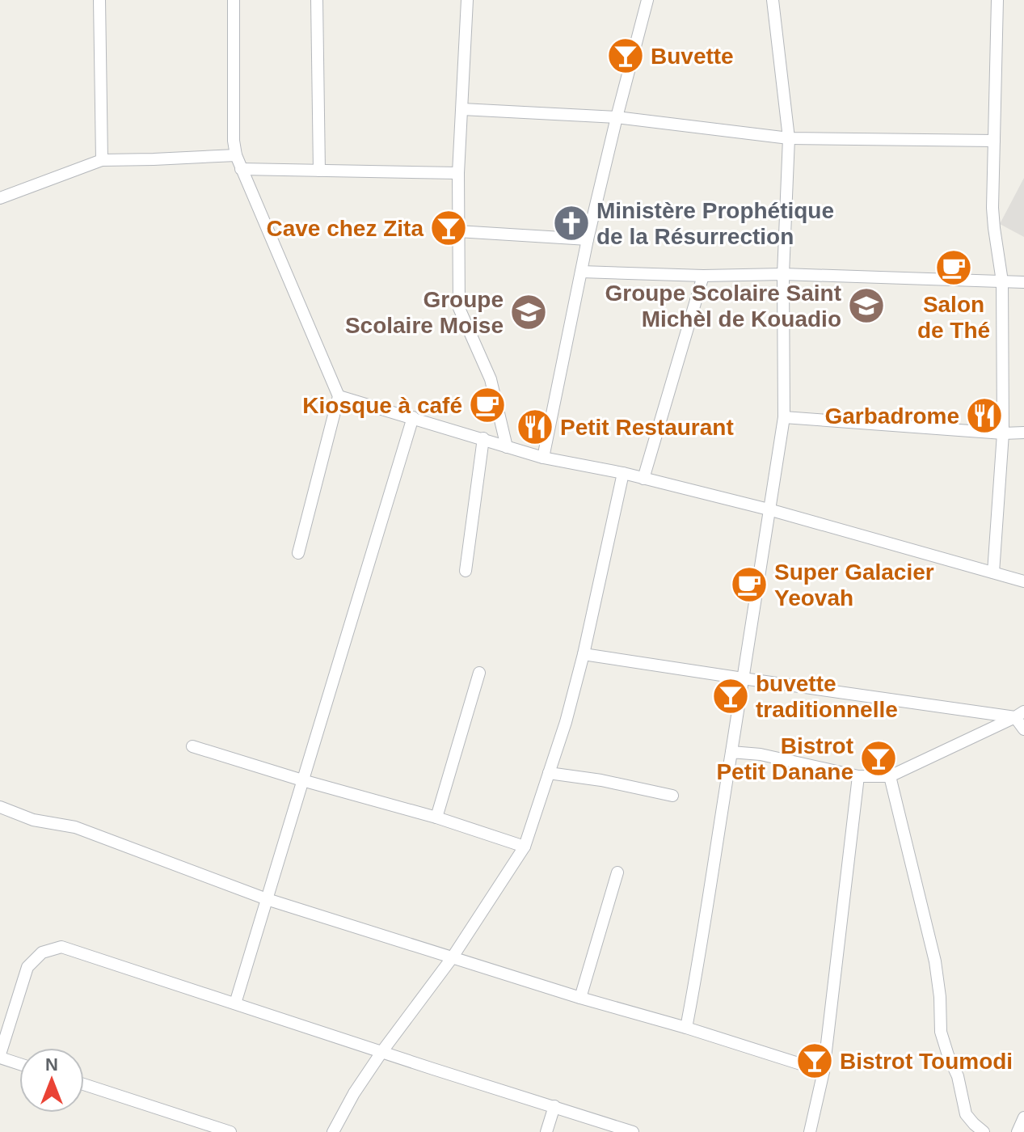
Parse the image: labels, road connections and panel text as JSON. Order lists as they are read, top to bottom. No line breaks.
{"places":{"bar":["Buvette","Cave chez Zita","buvette traditionnelle","Bistrot Petit Danane","Bistrot Toumodi"],"church":["Ministère Prophétique de la Résurrection"],"cafe":["Salon de Thé","Kiosque à café","Super Galacier Yeovah"],"school or university":["Groupe Scolaire Saint Michèl de Kouadio","Groupe Scolaire Moise"],"restaurant":["Garbadrome","Petit Restaurant"]},"north":"top"}
